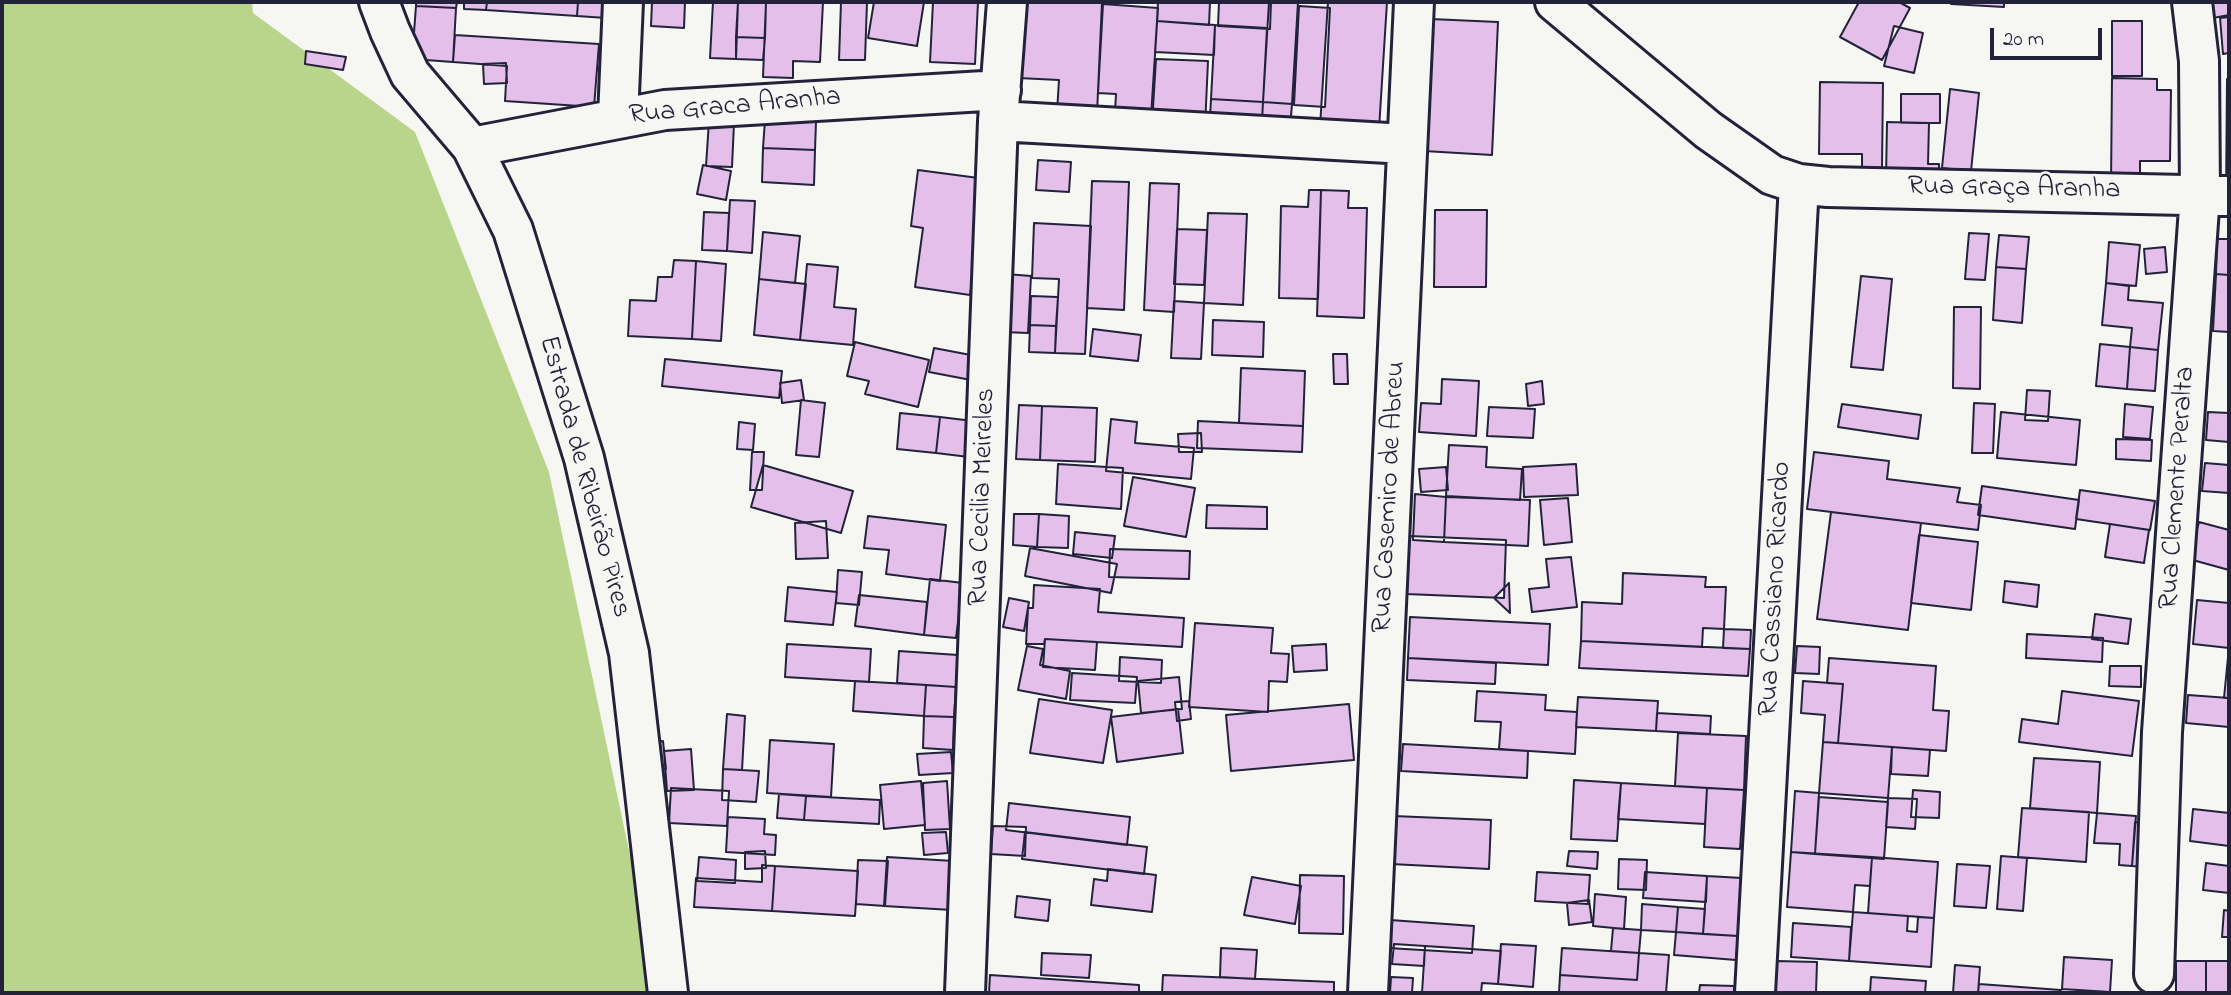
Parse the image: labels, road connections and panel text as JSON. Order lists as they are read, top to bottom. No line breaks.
{"streets":{"street":["Rua Graca Aranha","Rua Graça Aranha","Estrada de Ribeirão Pires","Rua Clemente Peralta","Rua Cecilia Meireles","Rua Casemiro de Abreu","Rua Cassiano Ricardo"]},"crossings":[["Rua Graca Aranha","Estrada de Ribeirão Pires"],["Rua Graca Aranha","Rua Cecilia Meireles"],["Rua Graca Aranha","Rua Casemiro de Abreu"],["Rua Graça Aranha","Rua Clemente Peralta"],["Rua Graça Aranha","Rua Cassiano Ricardo"]],"scale_bar":"20 m"}
